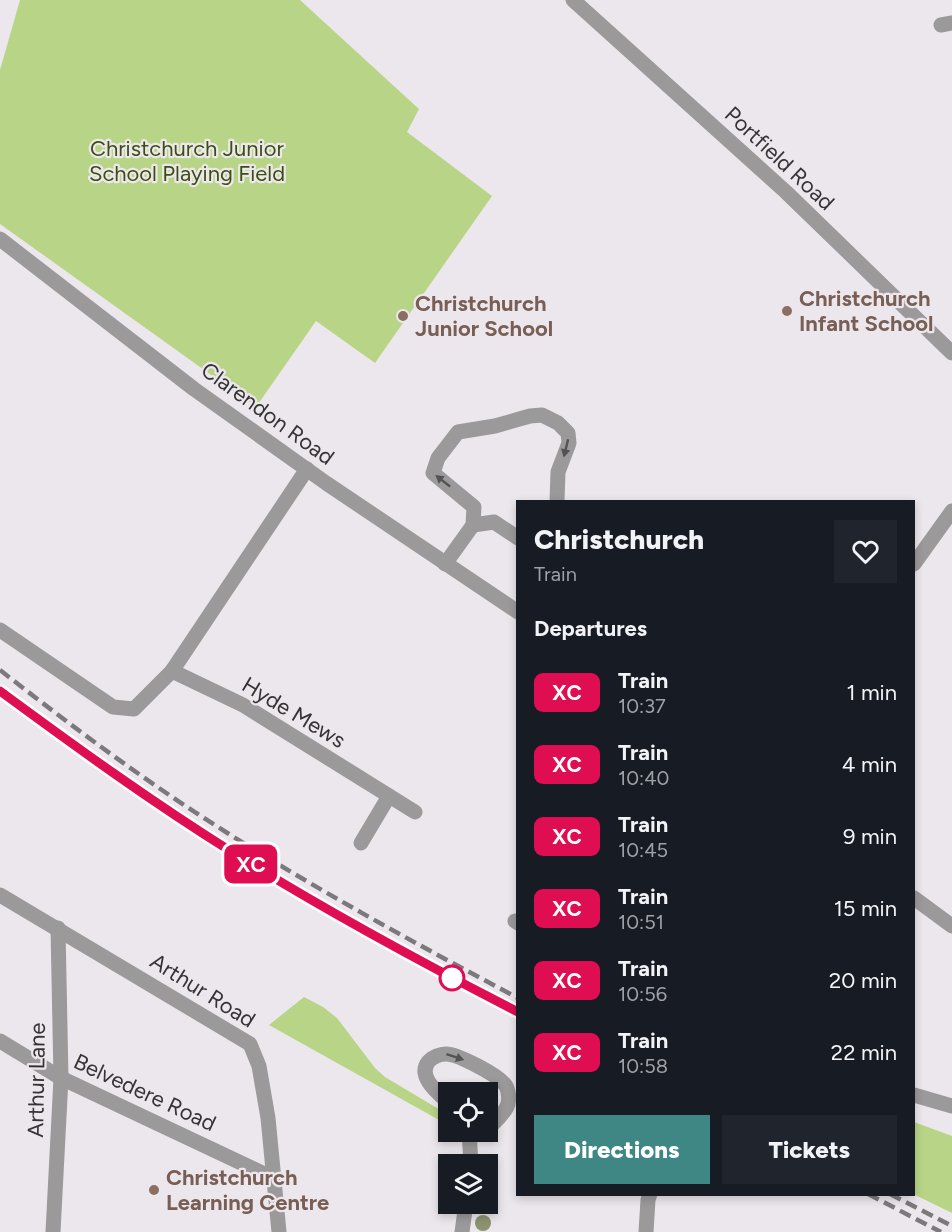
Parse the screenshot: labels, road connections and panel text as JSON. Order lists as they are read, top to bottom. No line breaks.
{"streets":{"street":["Portfield Road","Clarendon Road","Hyde Mews","Arthur Road","Arthur Lane","Belvedere Road"]},"crossings":[["Arthur Road","Arthur Lane"],["Arthur Road","Belvedere Road"],["Arthur Lane","Belvedere Road"]],"parks":["Christchurch Junior School Playing Field"],"places":["Christchurch Infant School","Christchurch Junior School","Christchurch Learning Centre"],"page":{"on_map":"XC","heading":[["Christchurch","Train"],"Departures"],"list":[{"mark":"XC","name":"Train","note":"10:37","value":"1 min"},{"mark":"XC","name":"Train","note":"10:40","value":"4 min"},{"mark":"XC","name":"Train","note":"10:45","value":"9 min"},{"mark":"XC","name":"Train","note":"10:51","value":"15 min"},{"mark":"XC","name":"Train","note":"10:56","value":"20 min"},{"mark":"XC","name":"Train","note":"10:58","value":"22 min"}],"buttons":["Directions","Tickets"]}}
